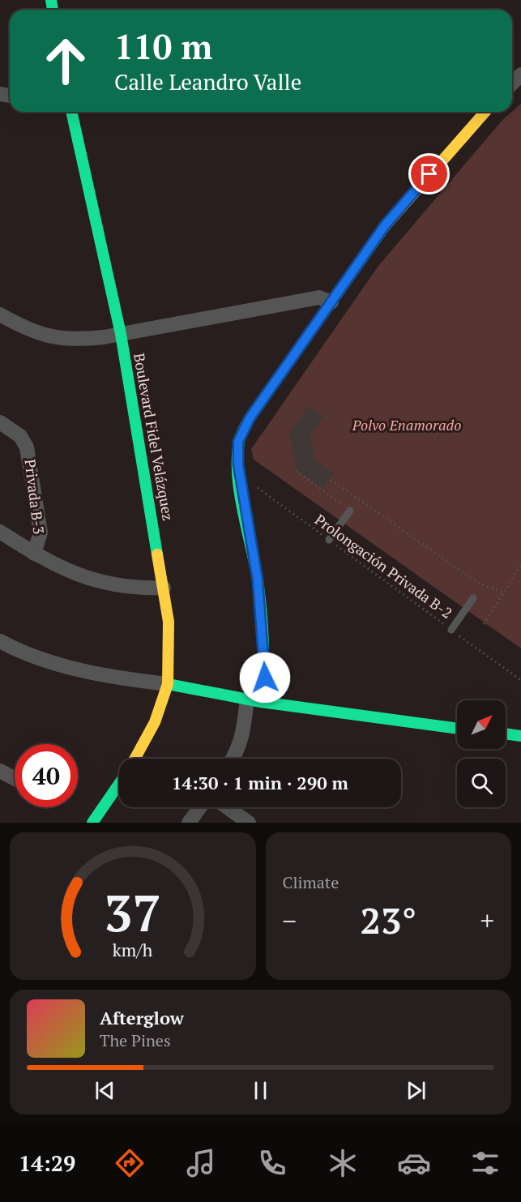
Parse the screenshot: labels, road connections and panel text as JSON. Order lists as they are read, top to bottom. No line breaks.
{"streets":{"street":["Boulevard Fidel Velázquez","Privada B-3"],"path":["Prolongación Privada B-2"]},"crossings":[["Boulevard Fidel Velázquez","Privada B-3"]],"parks":["Polvo Enamorado"],"north":"top right","page":{"turn":["110 m","Calle Leandro Valle"],"limit":"40","trip":"14:30 · 1 min · 290 m","tile":"Climate","heat":["−","23°","+"],"song":["Afterglow","The Pines"],"tabs":"14:29","gauge":["37","km/h"]}}
